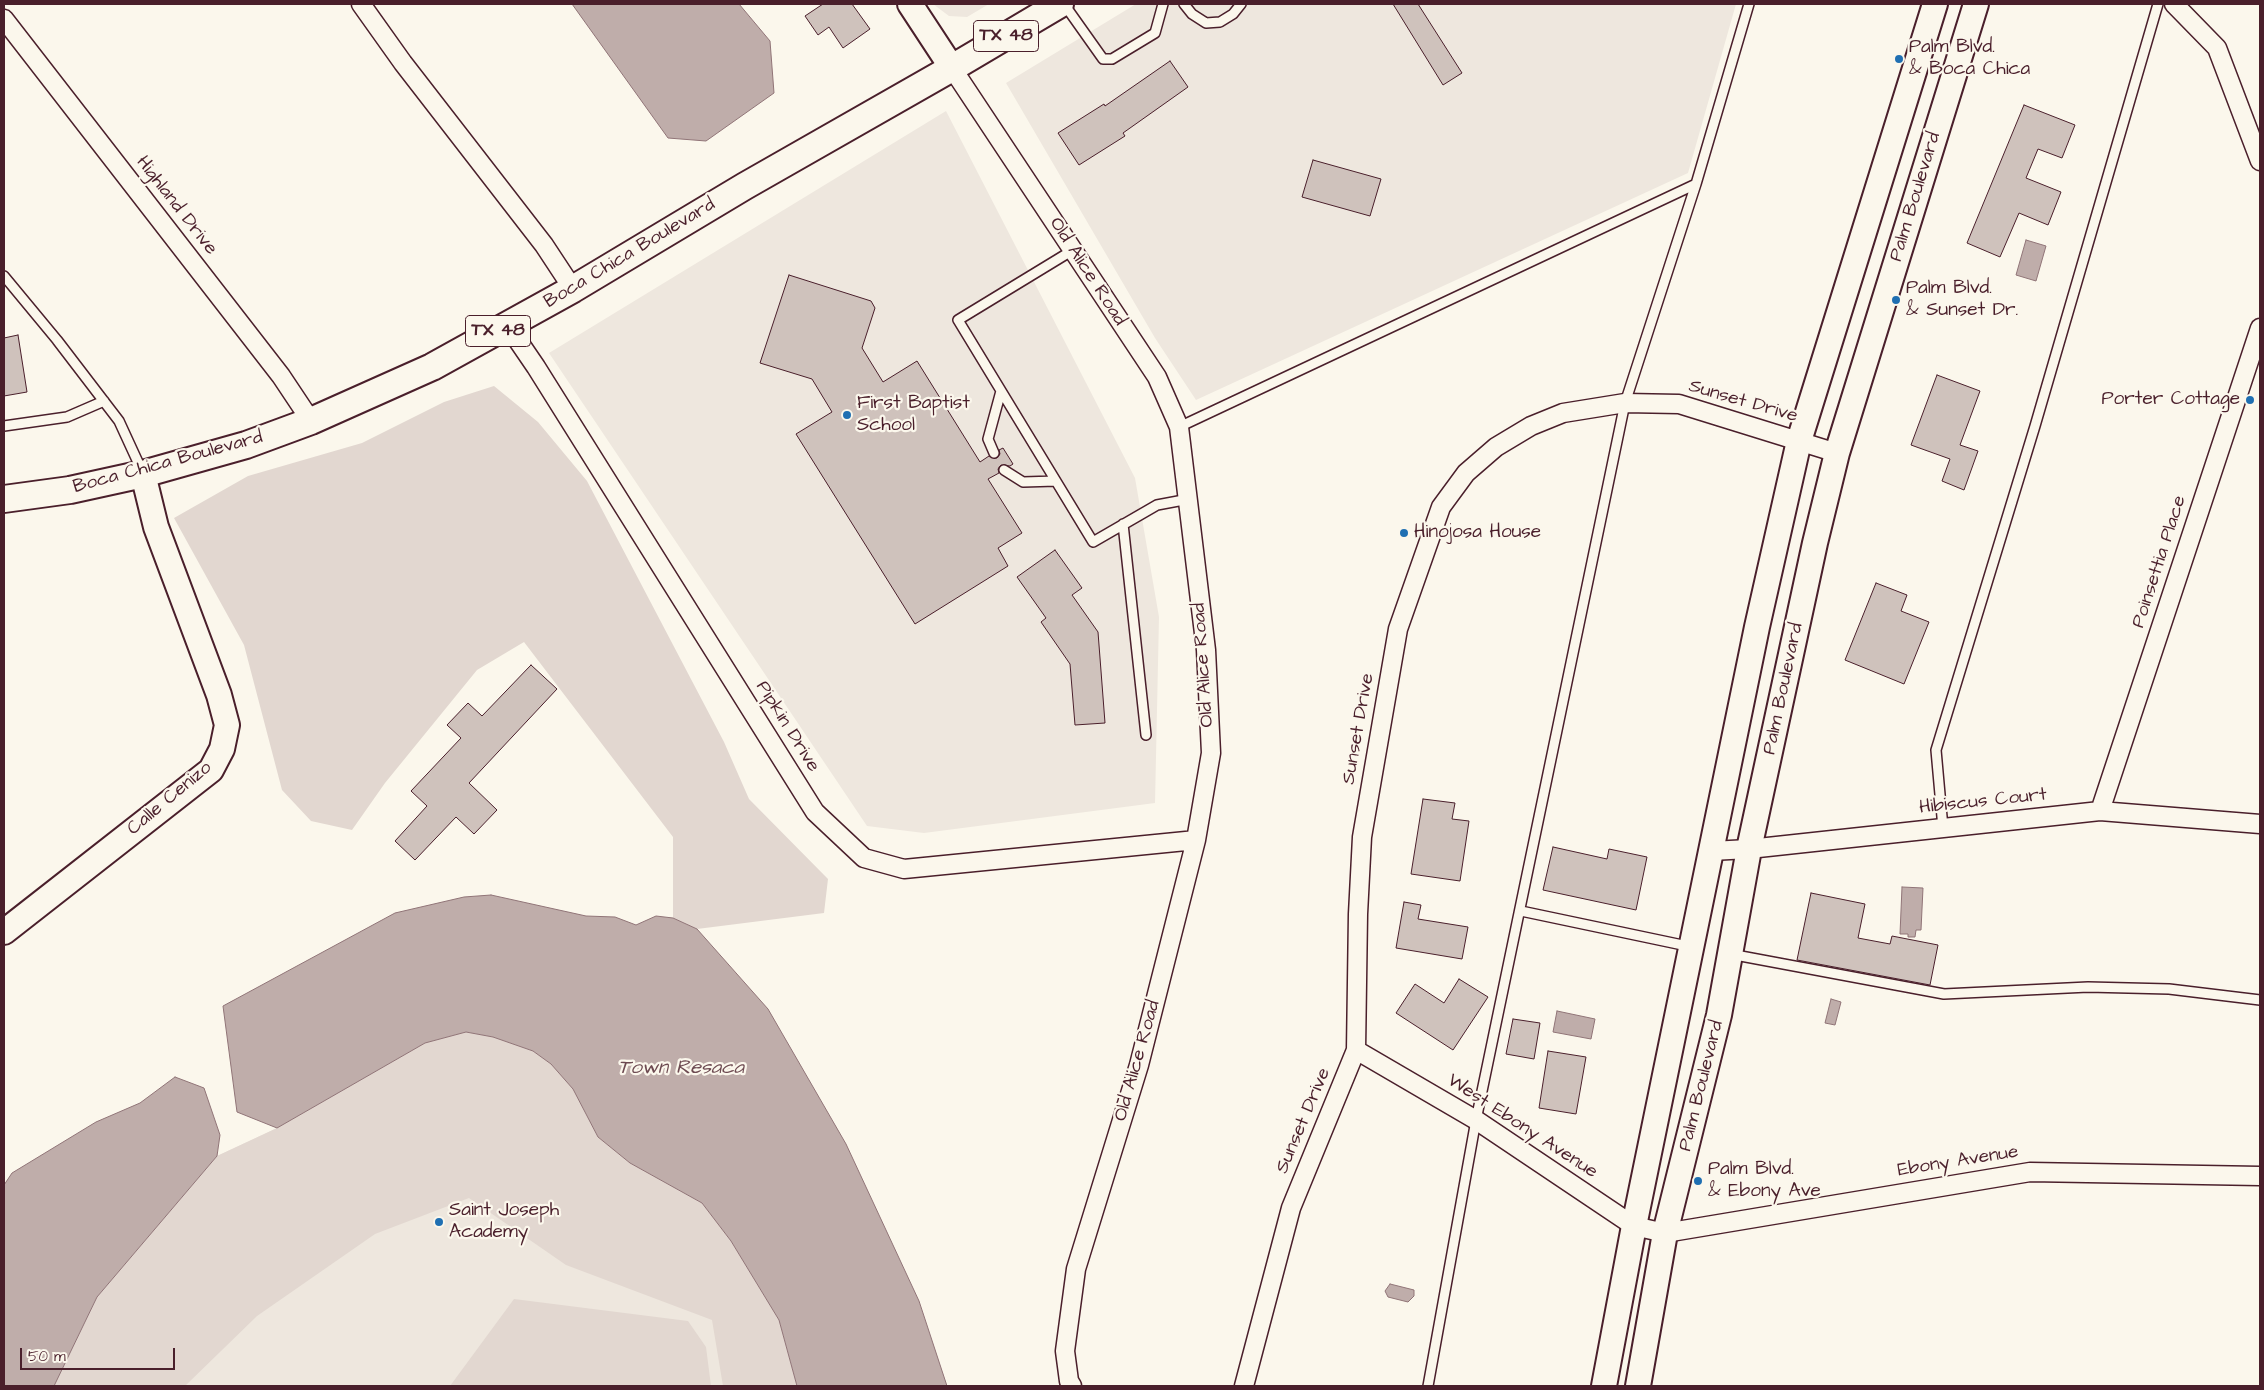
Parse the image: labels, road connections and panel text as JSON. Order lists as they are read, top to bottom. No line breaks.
{"streets":{"main road":["TX 48","Palm Boulevard","Boca Chica Boulevard","Old Alice Road","Calle Cenizo"],"street":["Highland Drive","Sunset Drive","Poinsettia Place","Pipkin Drive","Hibiscus Court","West Ebony Avenue","Ebony Avenue"]},"crossings":[["Palm Boulevard","Sunset Drive"],["Palm Boulevard","Hibiscus Court"],["Palm Boulevard","West Ebony Avenue"],["Palm Boulevard","Ebony Avenue"],["Highland Drive","Boca Chica Boulevard"],["Boca Chica Boulevard","Old Alice Road"],["Boca Chica Boulevard","Pipkin Drive"],["Boca Chica Boulevard","Calle Cenizo"],["Old Alice Road","Pipkin Drive"],["Sunset Drive","West Ebony Avenue"],["Poinsettia Place","Hibiscus Court"],["West Ebony Avenue","Ebony Avenue"]],"water":["Town Resaca"],"places":["Palm Blvd. & Boca Chica","Palm Blvd. & Sunset Dr.","Porter Cottage","First Baptist School","Hinojosa House","Palm Blvd. & Ebony Ave","Saint Joseph Academy"],"scale_bar":"50 m"}
